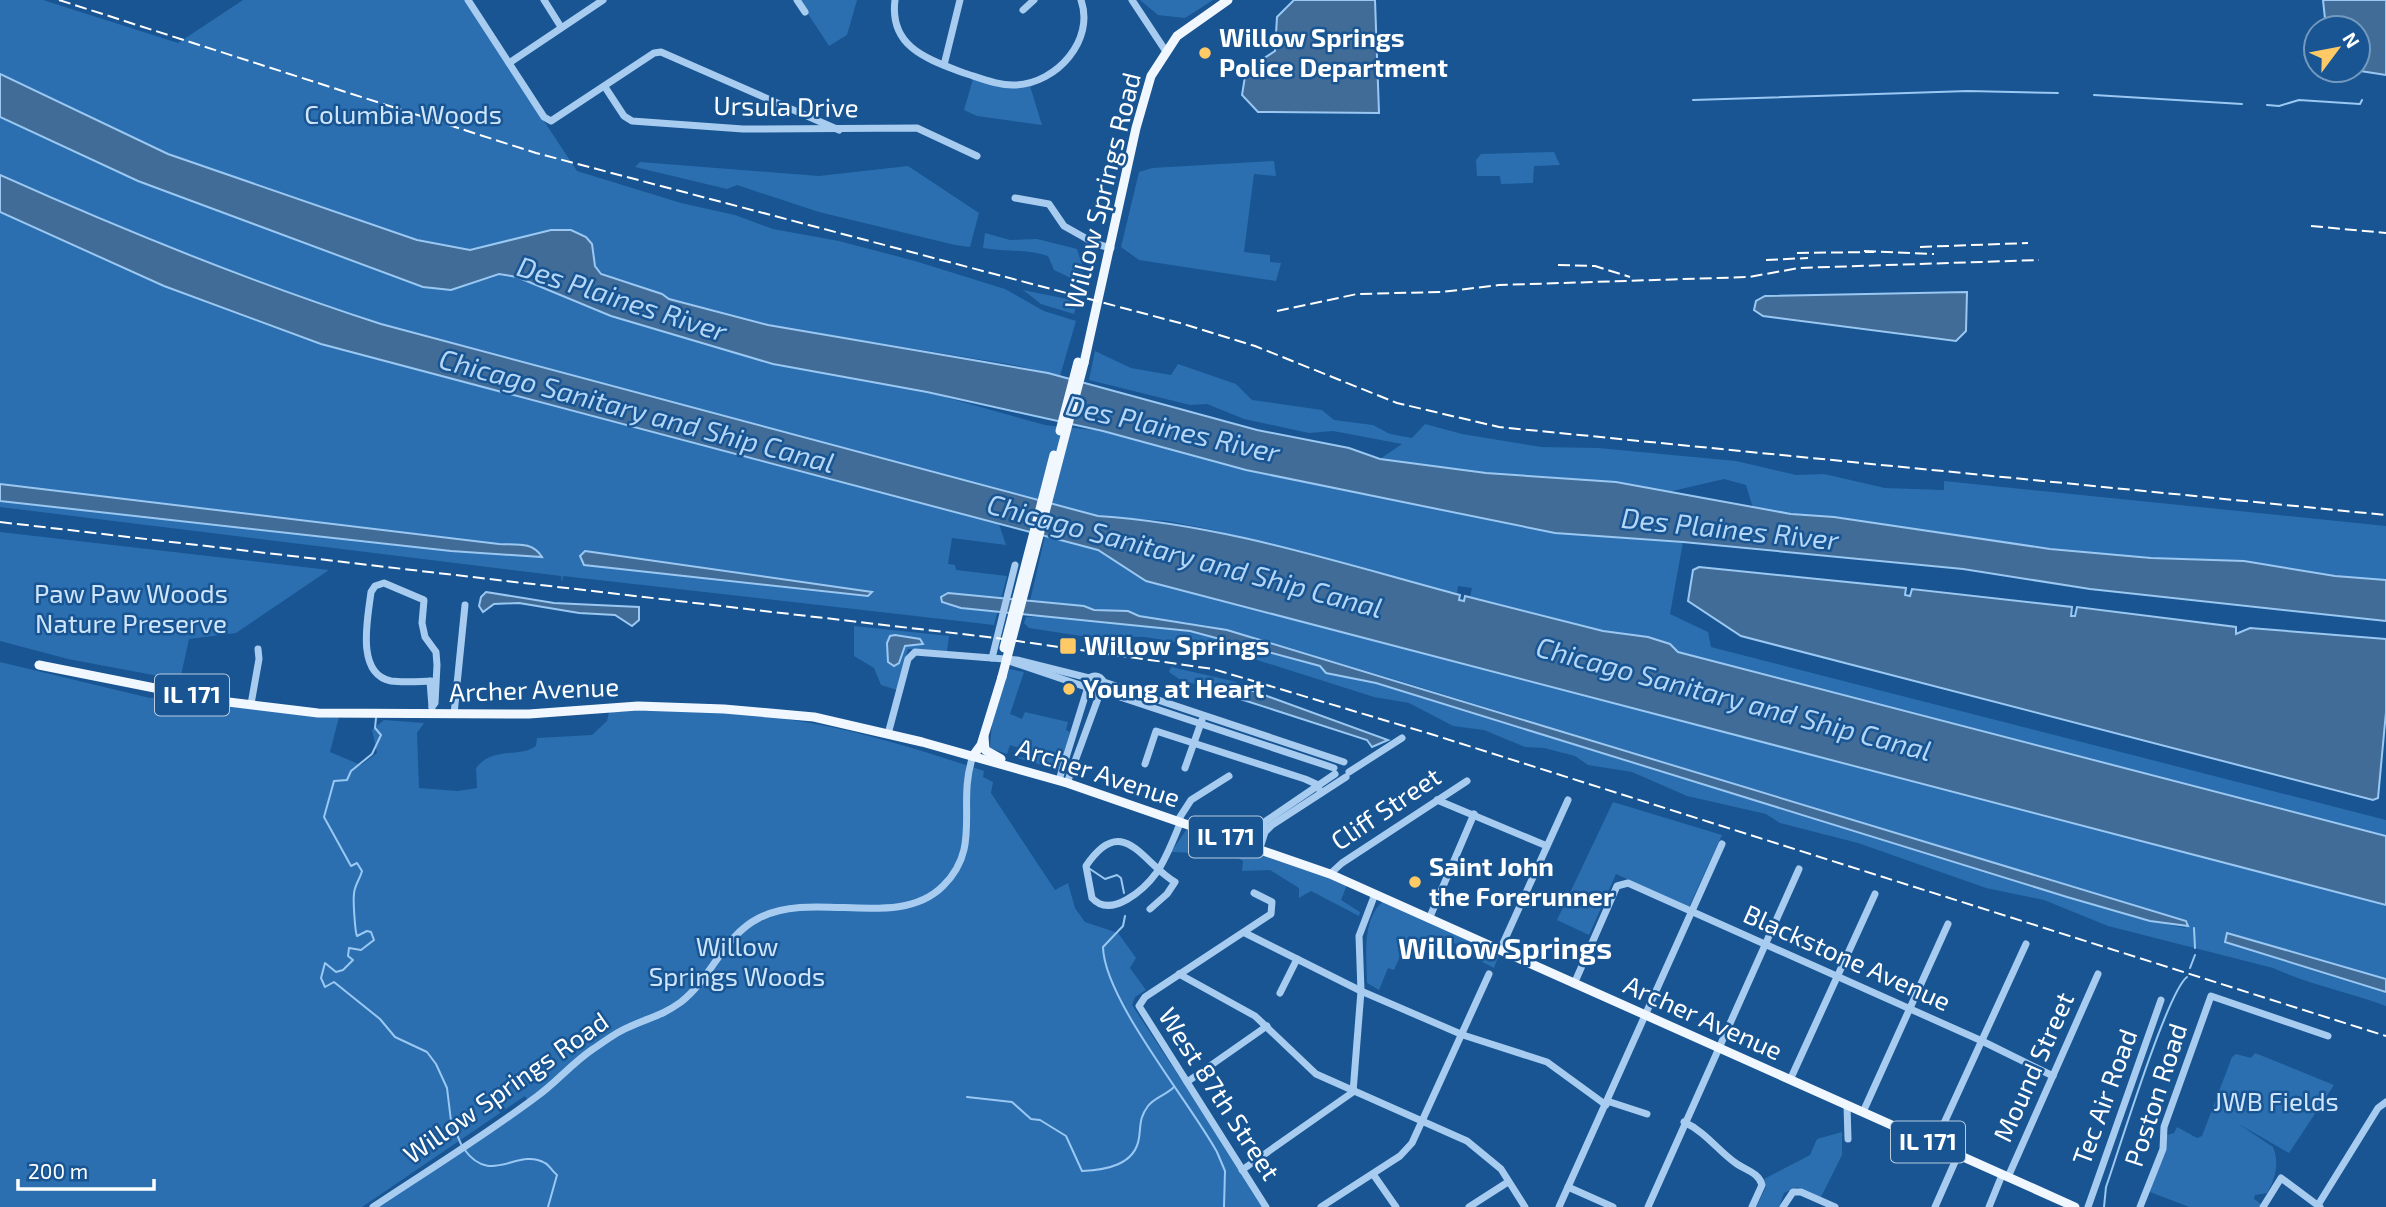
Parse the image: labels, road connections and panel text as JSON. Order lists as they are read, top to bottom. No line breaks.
{"streets":{"main road":["Willow Springs Road","Archer Avenue","IL 171"],"street":["Ursula Drive","Cliff Street","Blackstone Avenue","Mound Street","West 87th Street","Poston Road","Tec Air Road"]},"crossings":[["Willow Springs Road","Archer Avenue"],["Archer Avenue","Cliff Street"],["Archer Avenue","Blackstone Avenue"],["Archer Avenue","Mound Street"],["Blackstone Avenue","Mound Street"]],"districts":["Willow Springs"],"water":["Des Plaines River","Chicago Sanitary and Ship Canal"],"parks":["Columbia Woods","Paw Paw Woods Nature Preserve","Willow Springs Woods","JWB Fields"],"places":{"other":["Willow Springs Police Department","Young at Heart","Saint John the Forerunner"],"transit":["Willow Springs"]},"scale_bar":"200 m","north":"top right"}
